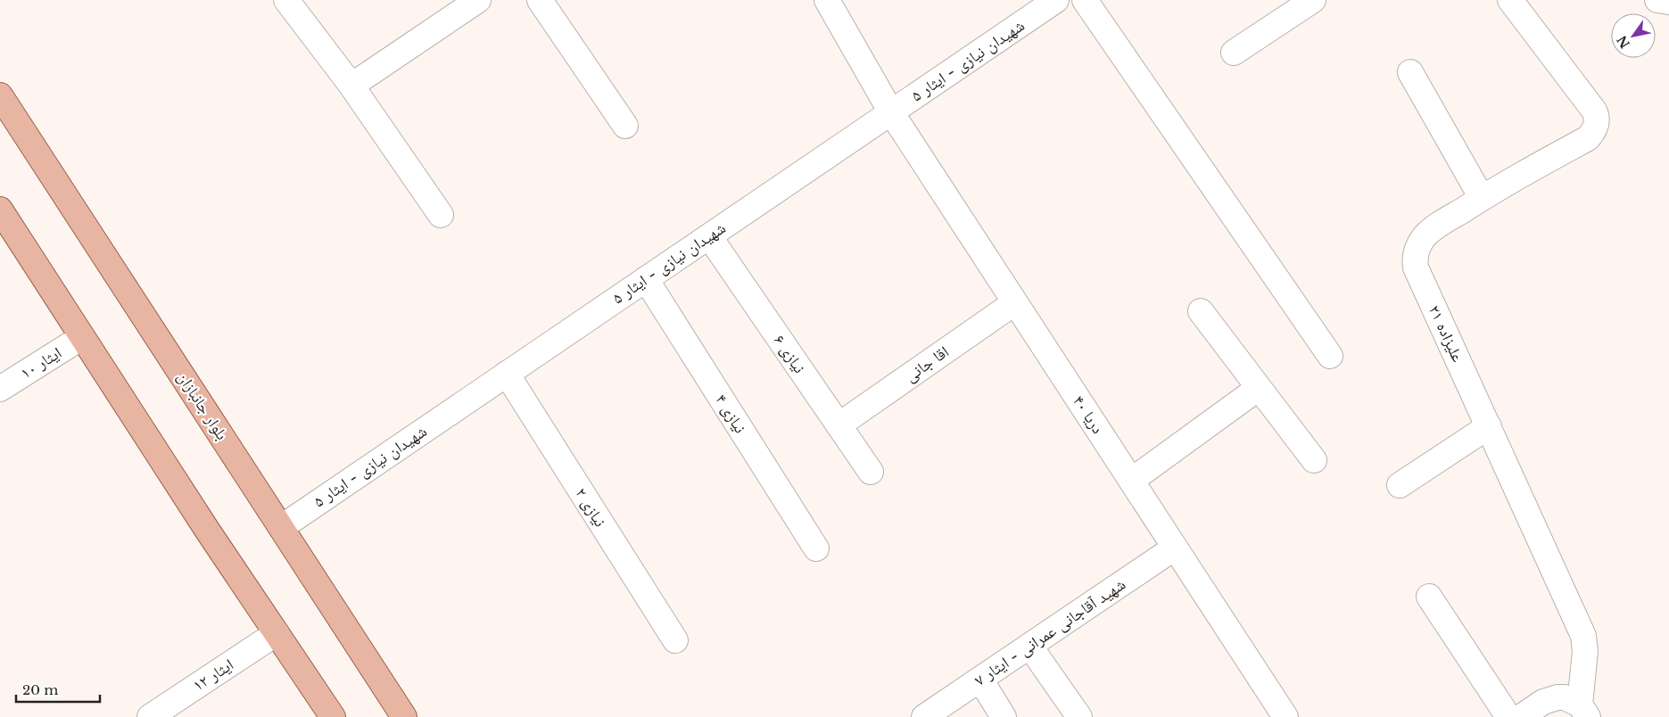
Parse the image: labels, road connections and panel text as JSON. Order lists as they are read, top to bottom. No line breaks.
{"streets":{"main road":["بلوار جانبازان"],"street":["شهیدان نیازی - ایثار ۵","علیزاده ۲۱","نیازی ۶","ایثار ۱۰","اقا جانی","نیازی ۴","دریا ۴۰","نیازی ۲","شهید آقاجانی عمرانی - ایثار ۷","ایثار ۱۲"]},"crossings":[["شهیدان نیازی - ایثار ۵","نیازی ۶"],["شهیدان نیازی - ایثار ۵","بلوار جانبازان"],["شهیدان نیازی - ایثار ۵","نیازی ۴"],["شهیدان نیازی - ایثار ۵","دریا ۴۰"],["شهیدان نیازی - ایثار ۵","نیازی ۲"],["نیازی ۶","اقا جانی"],["اقا جانی","دریا ۴۰"],["دریا ۴۰","شهید آقاجانی عمرانی - ایثار ۷"]],"scale_bar":"20 m","north":"bottom left"}
